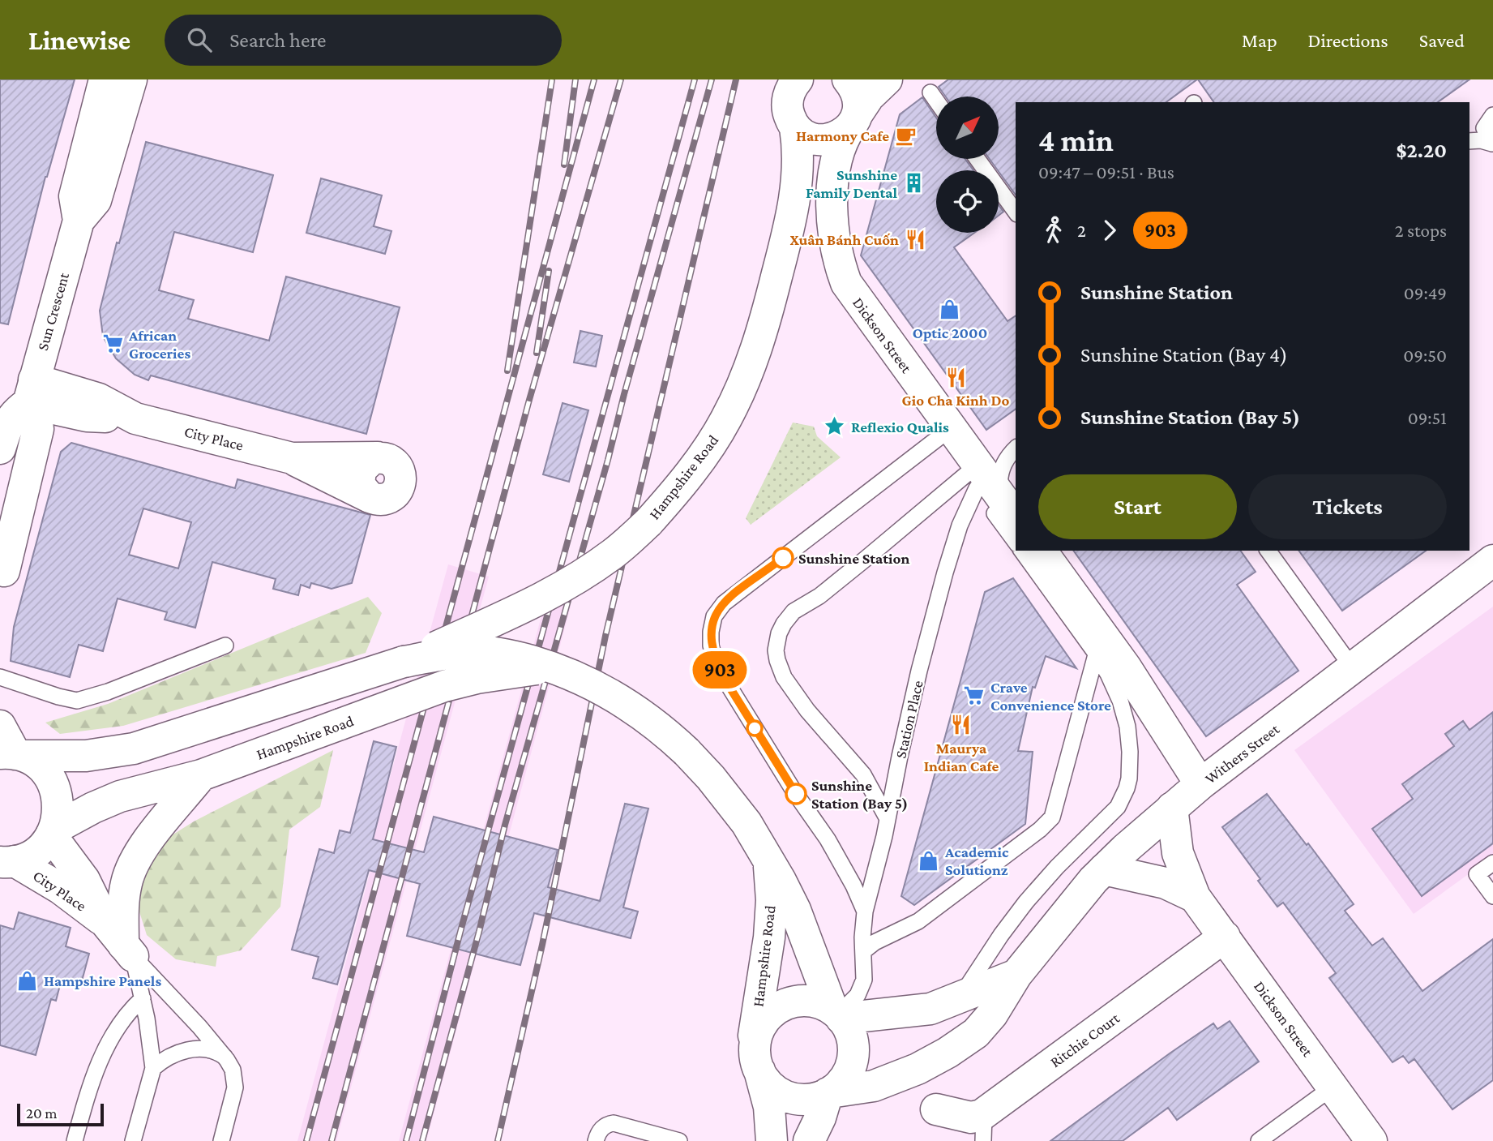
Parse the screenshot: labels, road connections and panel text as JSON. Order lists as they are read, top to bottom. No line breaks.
{"streets":{"street":["Sun Crescent","Dickson Street","City Place","Hampshire Road","Withers Street","Ritchie Court"],"lane":["Station Place"]},"crossings":[["Sun Crescent","City Place"],["Dickson Street","Station Place"],["Dickson Street","Withers Street"],["Dickson Street","Ritchie Court"],["City Place","Hampshire Road"],["Hampshire Road","Station Place"],["Hampshire Road","Withers Street"],["Station Place","Withers Street"]],"places":{"cafe":["Harmony Cafe"],"building":["Sunshine Family Dental"],"restaurant":["Xuân Bánh Cuốn","Gio Cha Kinh Do","Maurya Indian Cafe"],"shop":["Optic 2000","Academic Solutionz","Hampshire Panels"],"supermarket":["African Groceries","Crave Convenience Store"],"place":["Reflexio Qualis"],"other":["Sunshine Station","Sunshine Station (Bay 5)"]},"lines":["bus line 903"],"scale_bar":"20 m","north":"top right","page":{"header":"Linewise","search":"Search here","nav":["Map","Directions","Saved"],"on_map":"903","heading":["4 min","09:47 – 09:51 · Bus","$2.20"],"legs":["2","903","2 stops"],"list":[{"name":"Sunshine Station","value":"09:49"},{"name":"Sunshine Station (Bay 4)","value":"09:50"},{"name":"Sunshine Station (Bay 5)","value":"09:51"}],"buttons":["Start","Tickets"],"scale":"20 m"}}
